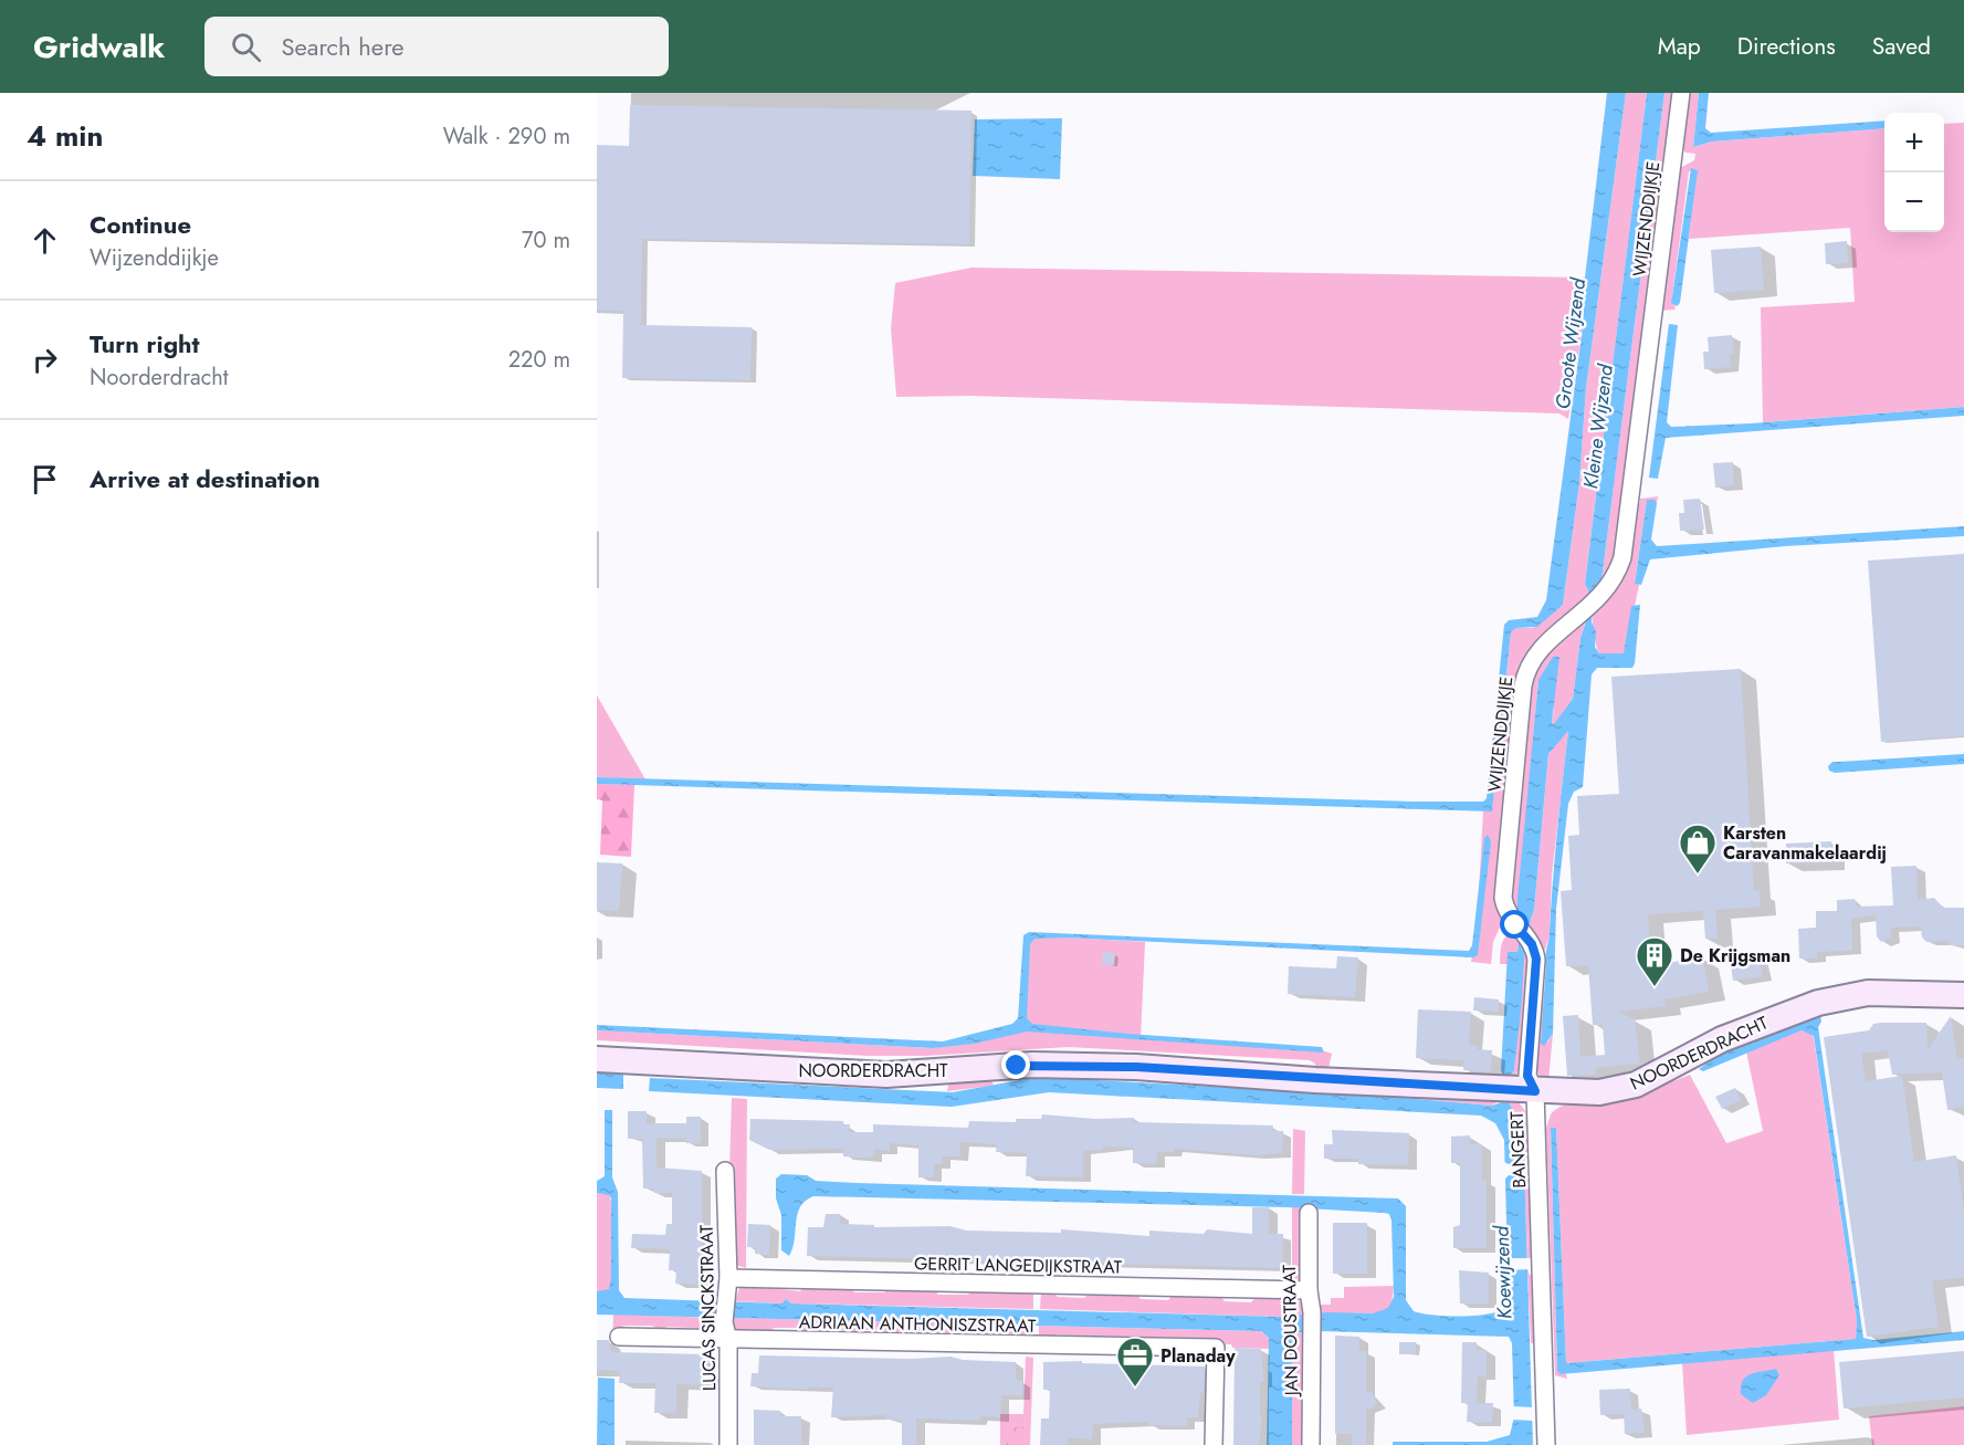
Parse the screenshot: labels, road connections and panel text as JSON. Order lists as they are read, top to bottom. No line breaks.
{"streets":{"street":["WIJZENDDIJKJE","NOORDERDRACHT","BANGERT","GERRIT LANGEDIJKSTRAAT","LUCAS SINCKSTRAAT","ADRIAAN ANTHONISZSTRAAT","JAN DOUSTRAAT"]},"crossings":[["WIJZENDDIJKJE","NOORDERDRACHT"],["WIJZENDDIJKJE","BANGERT"],["NOORDERDRACHT","BANGERT"],["GERRIT LANGEDIJKSTRAAT","LUCAS SINCKSTRAAT"],["GERRIT LANGEDIJKSTRAAT","JAN DOUSTRAAT"],["LUCAS SINCKSTRAAT","ADRIAAN ANTHONISZSTRAAT"]],"water":["Groote Wijzend","Kleine Wijzend","Koewijzend"],"places":{"shop":["Karsten Caravanmakelaardij"],"building":["De Krijgsman"],"office":["Planaday"]},"page":{"header":"Gridwalk","search":"Search here","nav":["Map","Directions","Saved"],"heading":["4 min","Walk · 290 m"],"map_buttons":["+","−"],"list":[["Continue","Wijzenddijkje","70 m"],["Turn right","Noorderdracht","220 m"],"Arrive at destination"]}}
